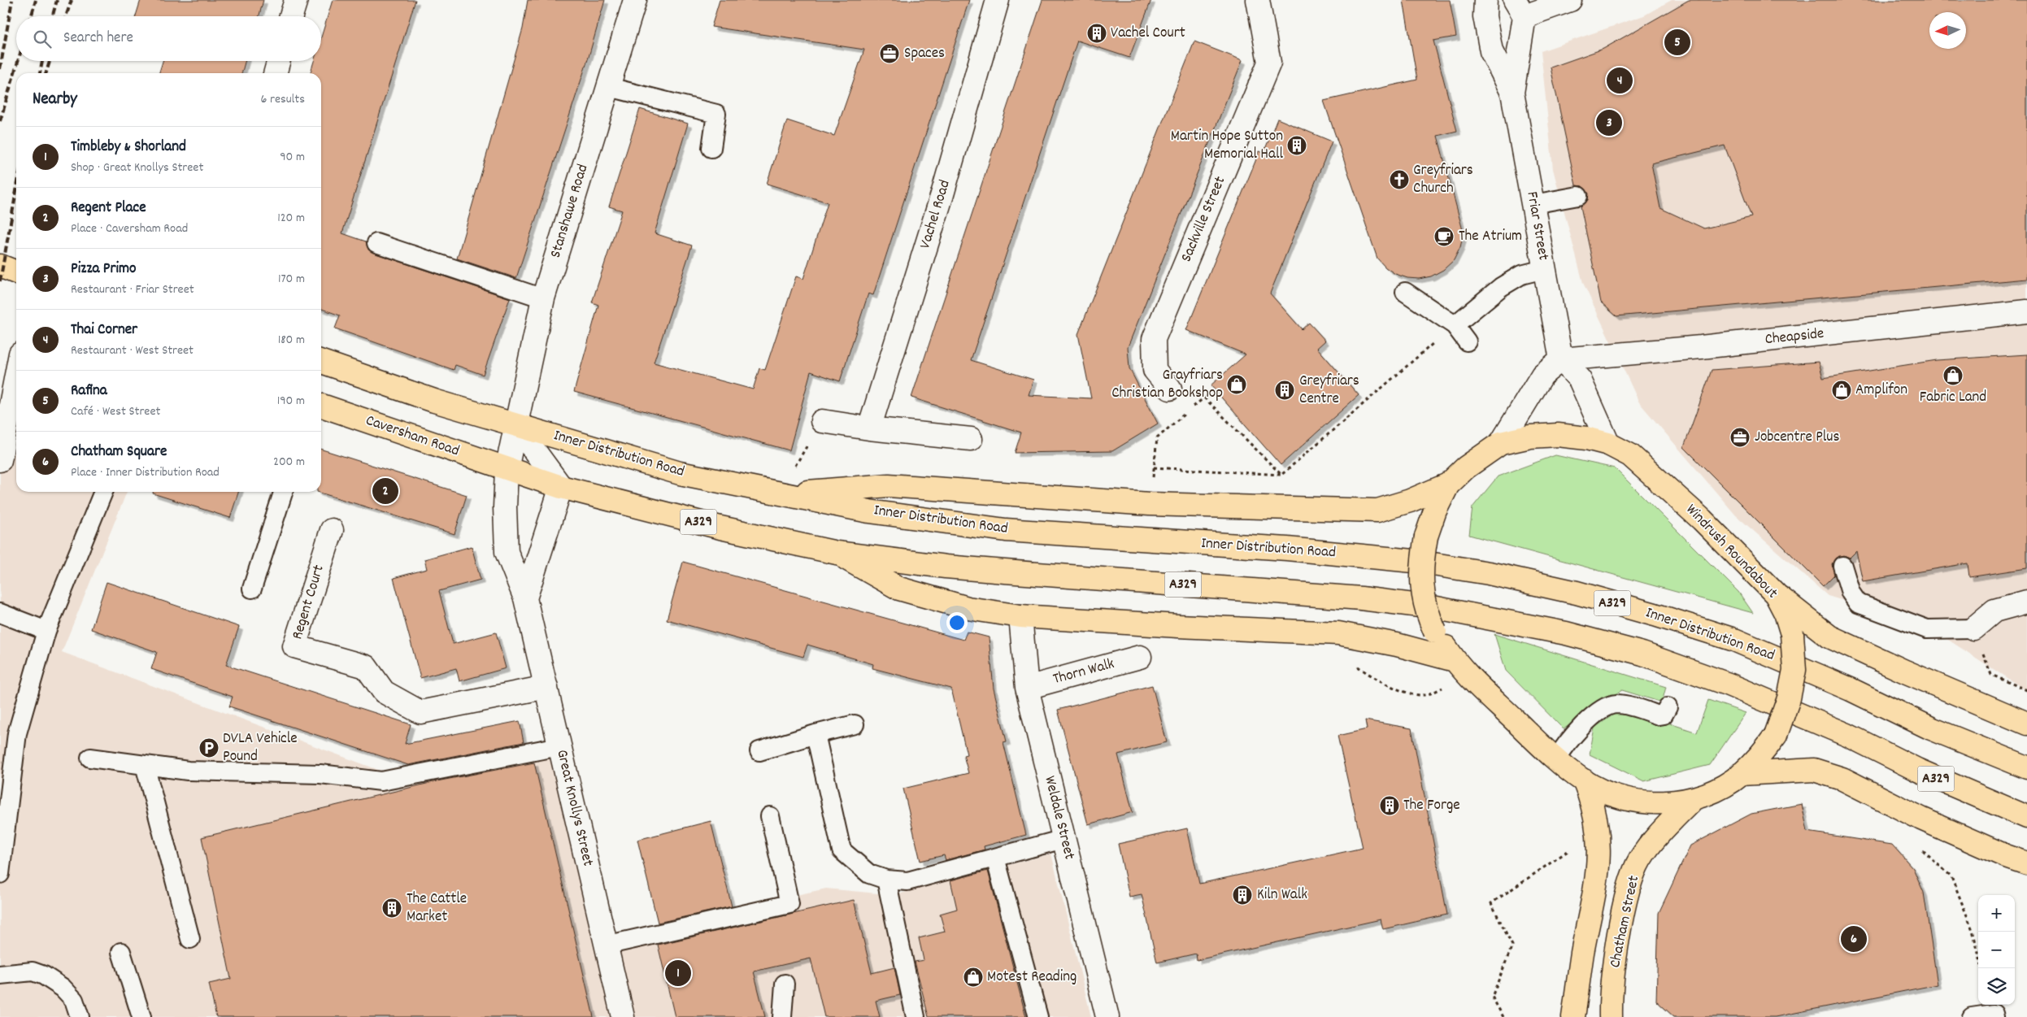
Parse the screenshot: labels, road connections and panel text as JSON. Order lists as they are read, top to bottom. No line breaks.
{"streets":{"main road":["Caversham Road","Inner Distribution Road","A329","Windrush Roundabout","Chatham Street"],"street":["Stanshawe Road","Vachel Road","Sackville Street","Friar Street","Cheapside","Regent Court","Thorn Walk","Great Knollys Street","Weldale Street"]},"crossings":[["Stanshawe Road","Caversham Road"],["Stanshawe Road","Inner Distribution Road"],["Stanshawe Road","A329"],["Stanshawe Road","Great Knollys Street"],["Friar Street","Cheapside"],["Caversham Road","A329"],["Caversham Road","Great Knollys Street"],["A329","Great Knollys Street"],["Windrush Roundabout","Chatham Street"],["Regent Court","Great Knollys Street"],["Thorn Walk","Weldale Street"]],"places":{"building":["Vachel Court","Martin Hope Sutton Memorial Hall","Greyfriars Centre","The Forge","Kiln Walk","The Cattle Market"],"office":["Spaces","Jobcentre Plus"],"church":["Greyfriars Church"],"cafe":["The Atrium"],"shop":["Fabric Land","Grayfriars Christian Bookshop","Amplifon","Motest Reading"],"parking":["DVLA Vehicle Pound"]},"north":"left","page":{"search":"Search here","pins":["5","4","3","2","6","1"],"heading":["Nearby","6 results"],"list":[{"mark":"1","name":"Timbleby & Shorland","note":"Shop · Great Knollys Street","value":"90 m"},{"mark":"2","name":"Regent Place","note":"Place · Caversham Road","value":"120 m"},{"mark":"3","name":"Pizza Primo","note":"Restaurant · Friar Street","value":"170 m"},{"mark":"4","name":"Thai Corner","note":"Restaurant · West Street","value":"180 m"},{"mark":"5","name":"Rafina","note":"Café · West Street","value":"190 m"},{"mark":"6","name":"Chatham Square","note":"Place · Inner Distribution Road","value":"200 m"}],"map_buttons":["+","−"]}}
